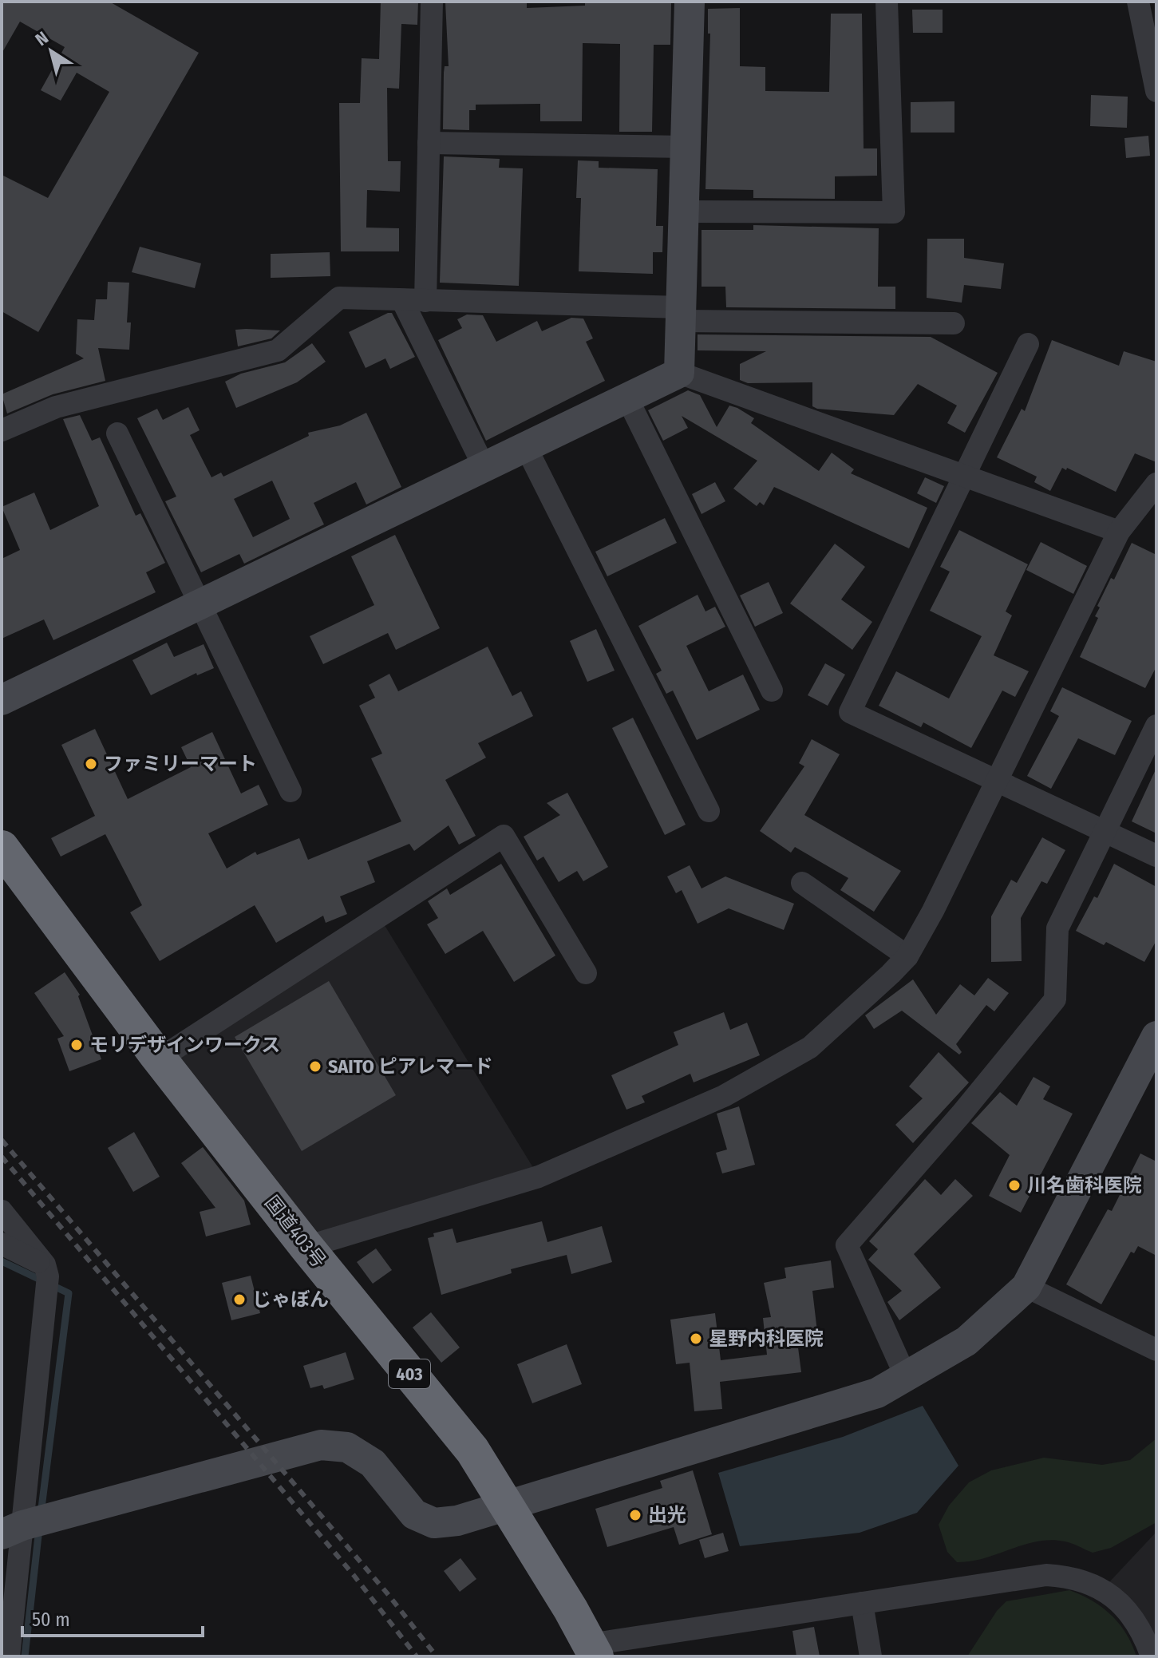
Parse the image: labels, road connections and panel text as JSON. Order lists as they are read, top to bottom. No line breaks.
{"streets":{"highway":["国道403号","403"]},"places":["ファミリーマート","モリデザインワークス","SAITO ピアレマード","川名歯科医院","じゃぼん","星野内科医院","出光"],"scale_bar":"50 m","north":"top left"}
